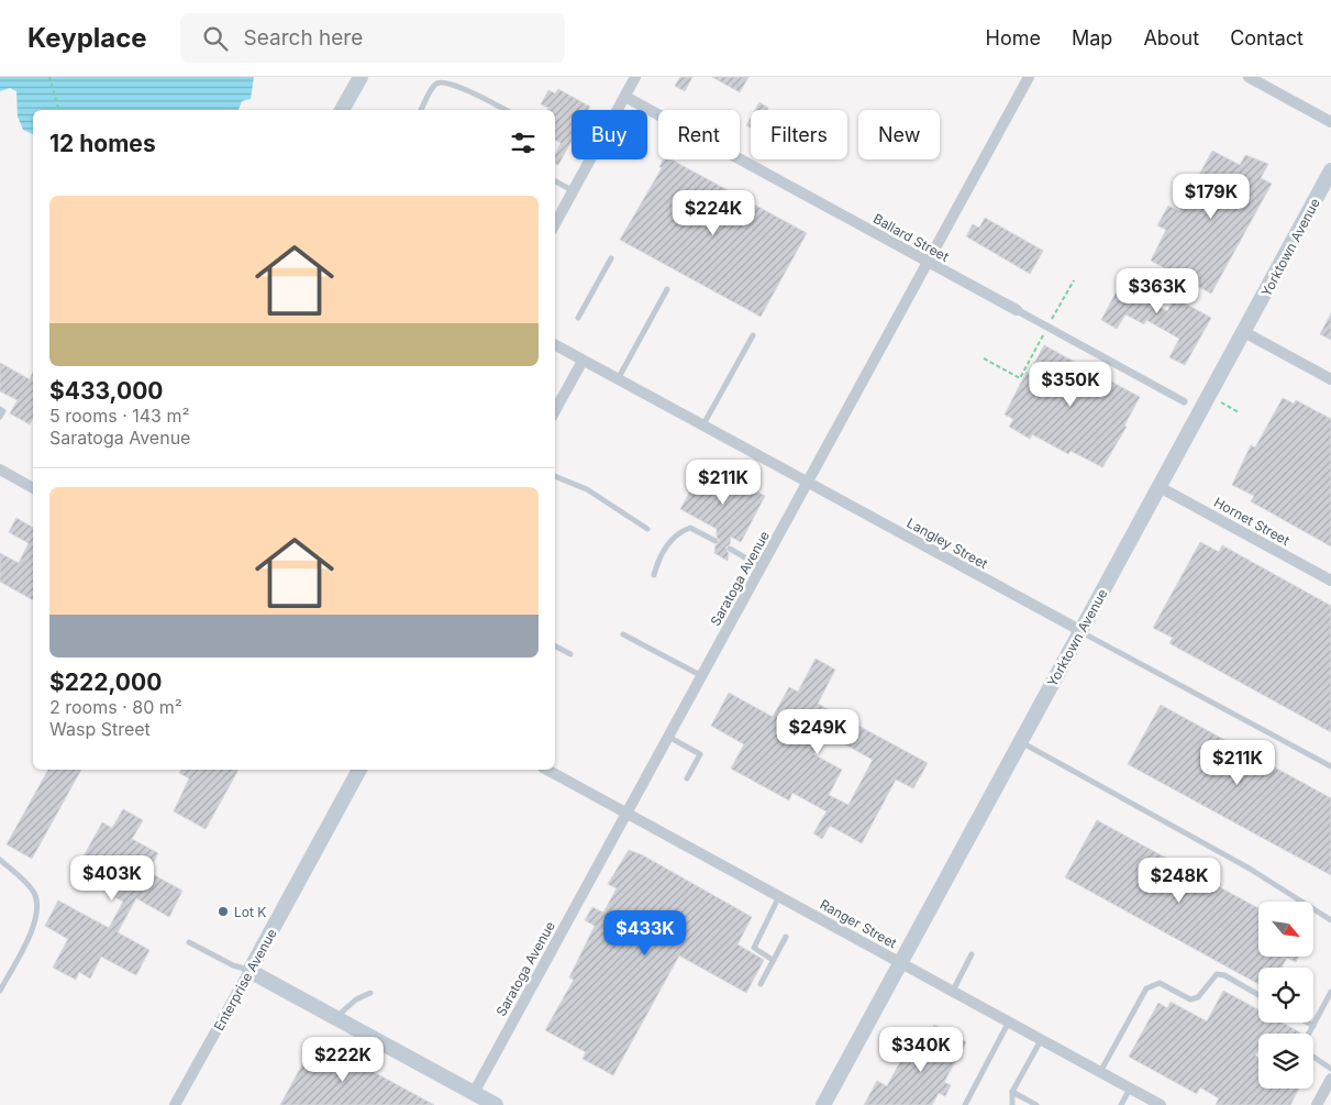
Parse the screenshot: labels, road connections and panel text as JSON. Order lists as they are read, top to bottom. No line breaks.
{"streets":{"main road":["Yorktown Avenue","Enterprise Avenue"],"street":["Ballard Street","Hornet Street","Langley Street","Saratoga Avenue","Ranger Street"]},"crossings":[["Ballard Street","Saratoga Avenue"],["Yorktown Avenue","Hornet Street"],["Yorktown Avenue","Langley Street"],["Yorktown Avenue","Ranger Street"],["Langley Street","Saratoga Avenue"],["Saratoga Avenue","Ranger Street"]],"places":["Lot K"],"north":"bottom right","page":{"header":"Keyplace","search":"Search here","nav":["Home","Map","About","Contact"],"chip":["Buy","Rent","Filters","New"],"heading":"12 homes","price":["$179K","$224K","$363K","$350K","$211K","$249K","$211K","$403K","$248K","$433K","$340K","$222K"],"list":[{"name":"$433,000","note":"5 rooms · 143 m² · Saratoga Avenue"},{"name":"$222,000","note":"2 rooms · 80 m² · Wasp Street"}]}}
